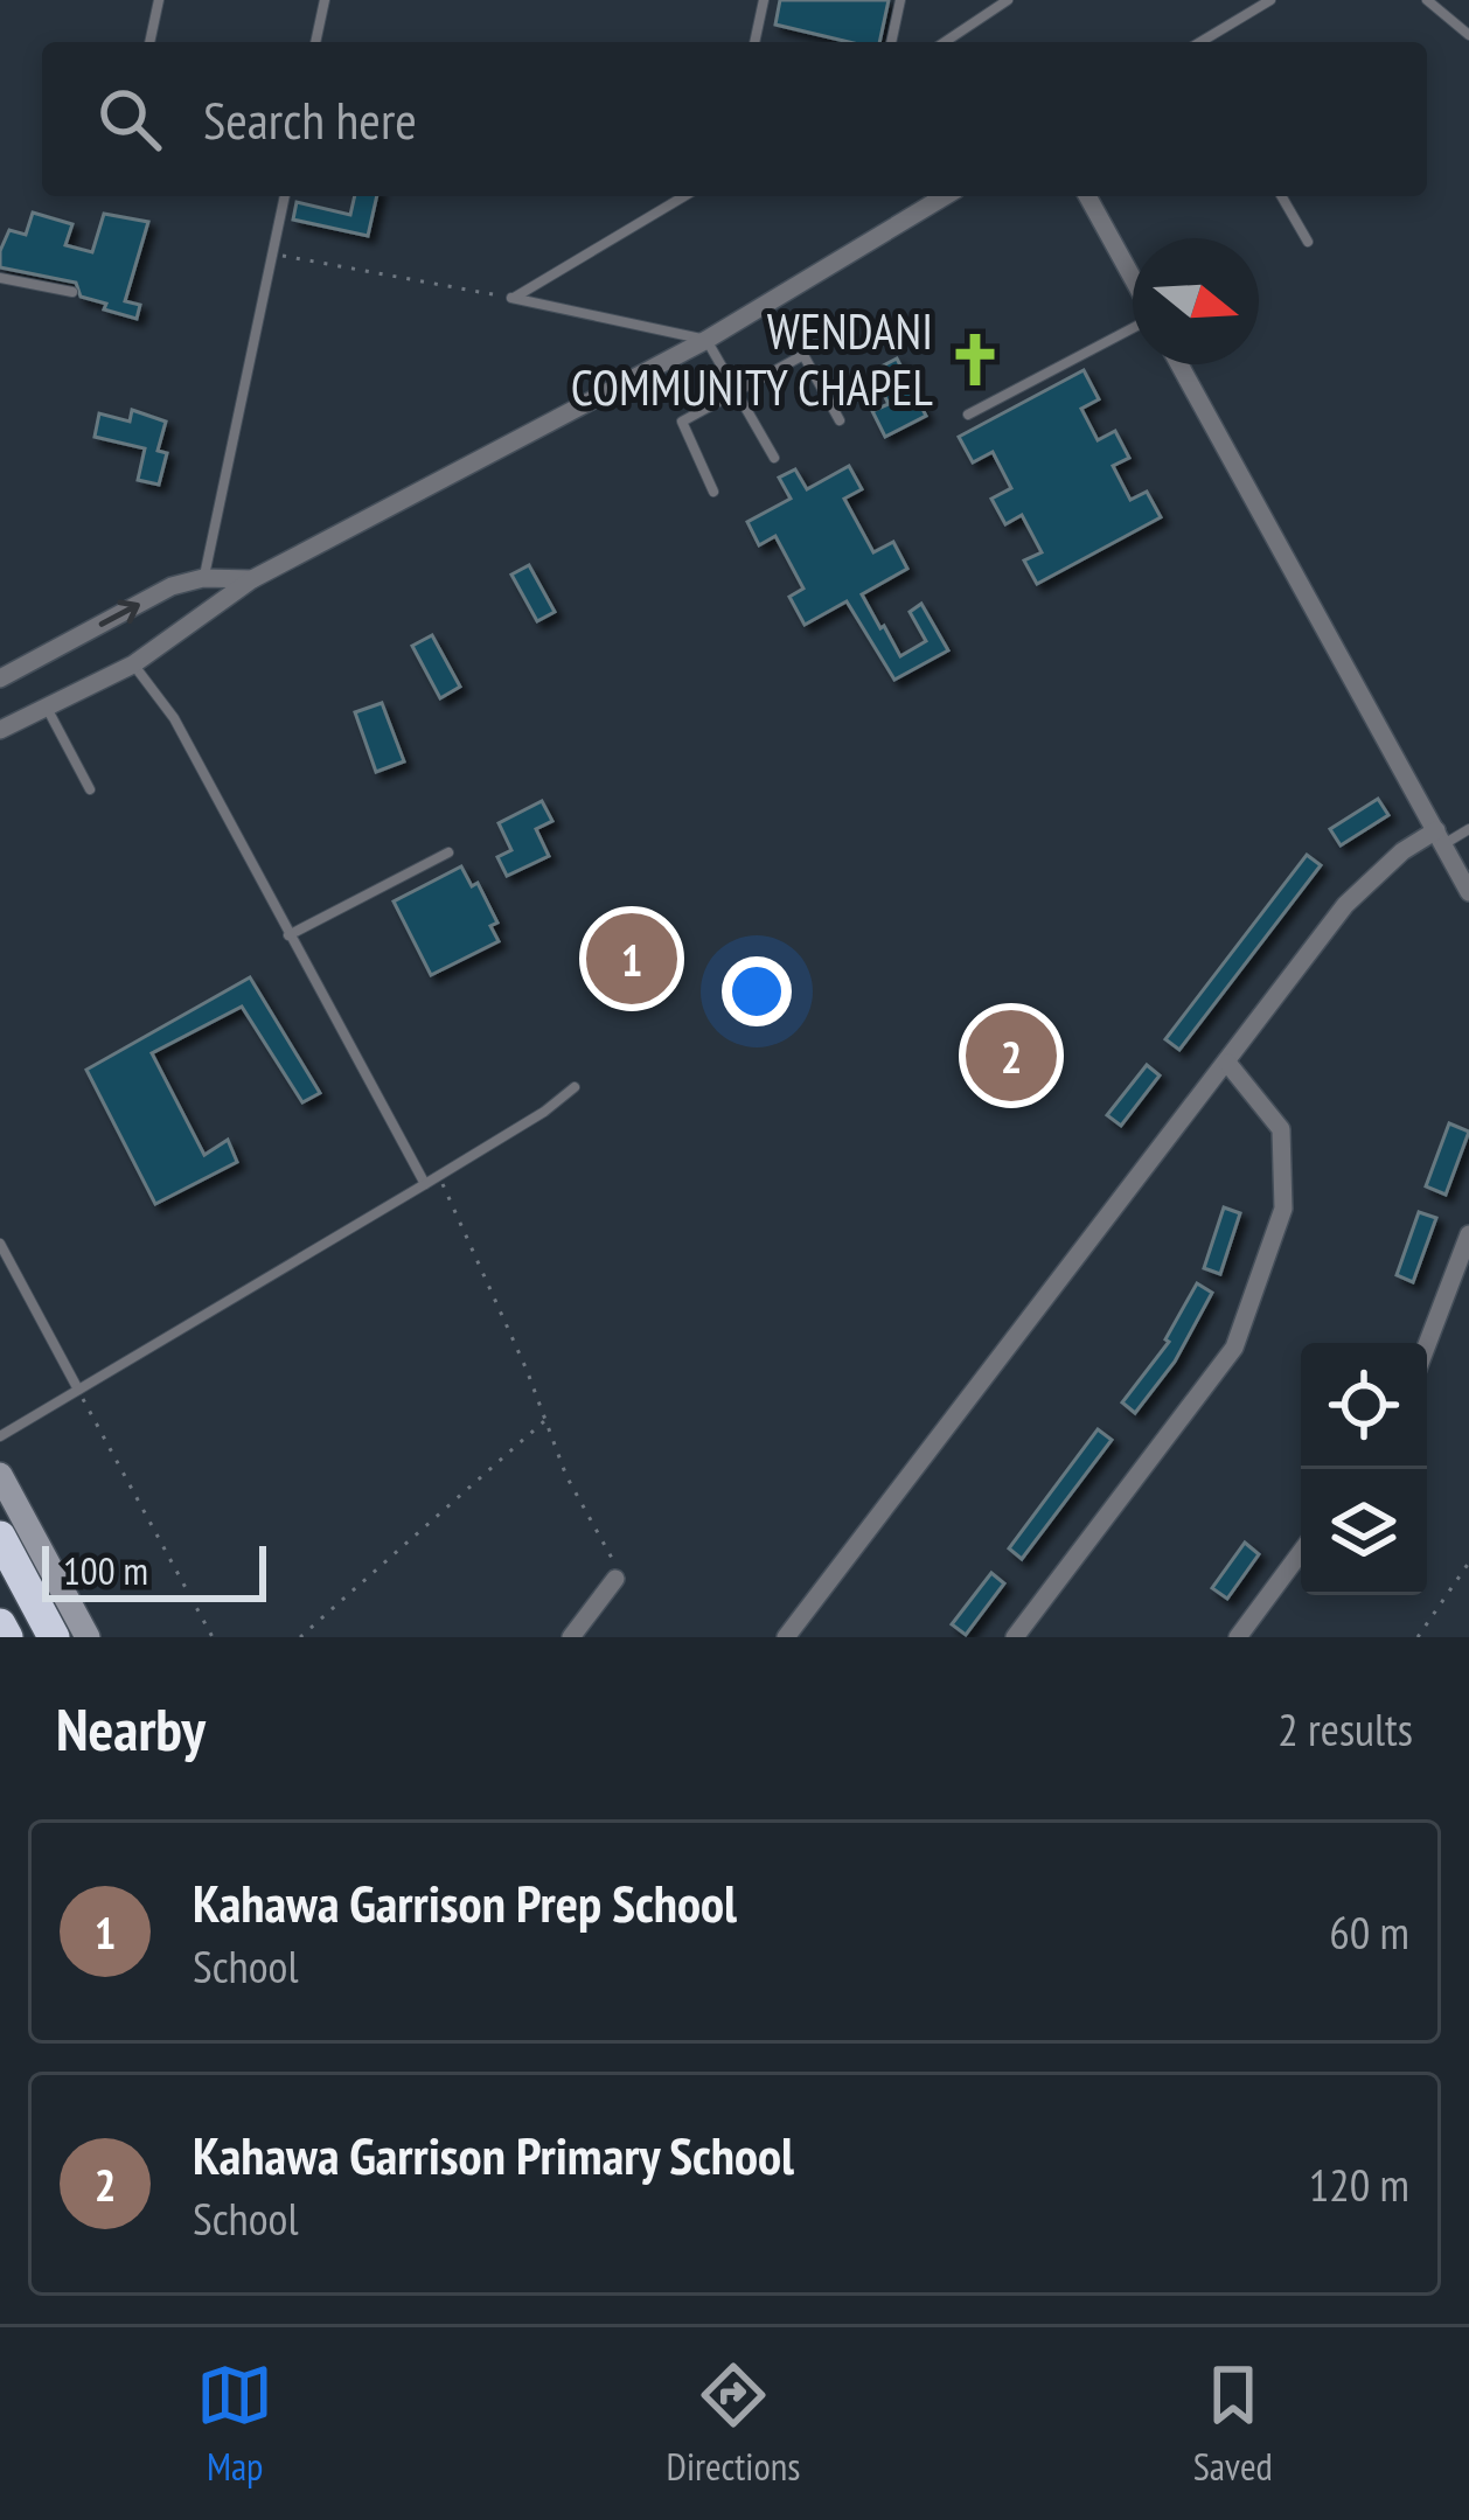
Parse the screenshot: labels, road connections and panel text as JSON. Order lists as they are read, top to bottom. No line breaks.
{"places":{"church":["WENDANI COMMUNITY CHAPEL"]},"scale_bar":"100 m","north":"right","page":{"search":"Search here","pins":["1","2"],"scale":"100 m","heading":["Nearby","2 results"],"list":[{"mark":"1","name":"Kahawa Garrison Prep School","note":"School","value":"60 m"},{"mark":"2","name":"Kahawa Garrison Primary School","note":"School","value":"120 m"}],"nav":["Map","Directions","Saved"]}}
